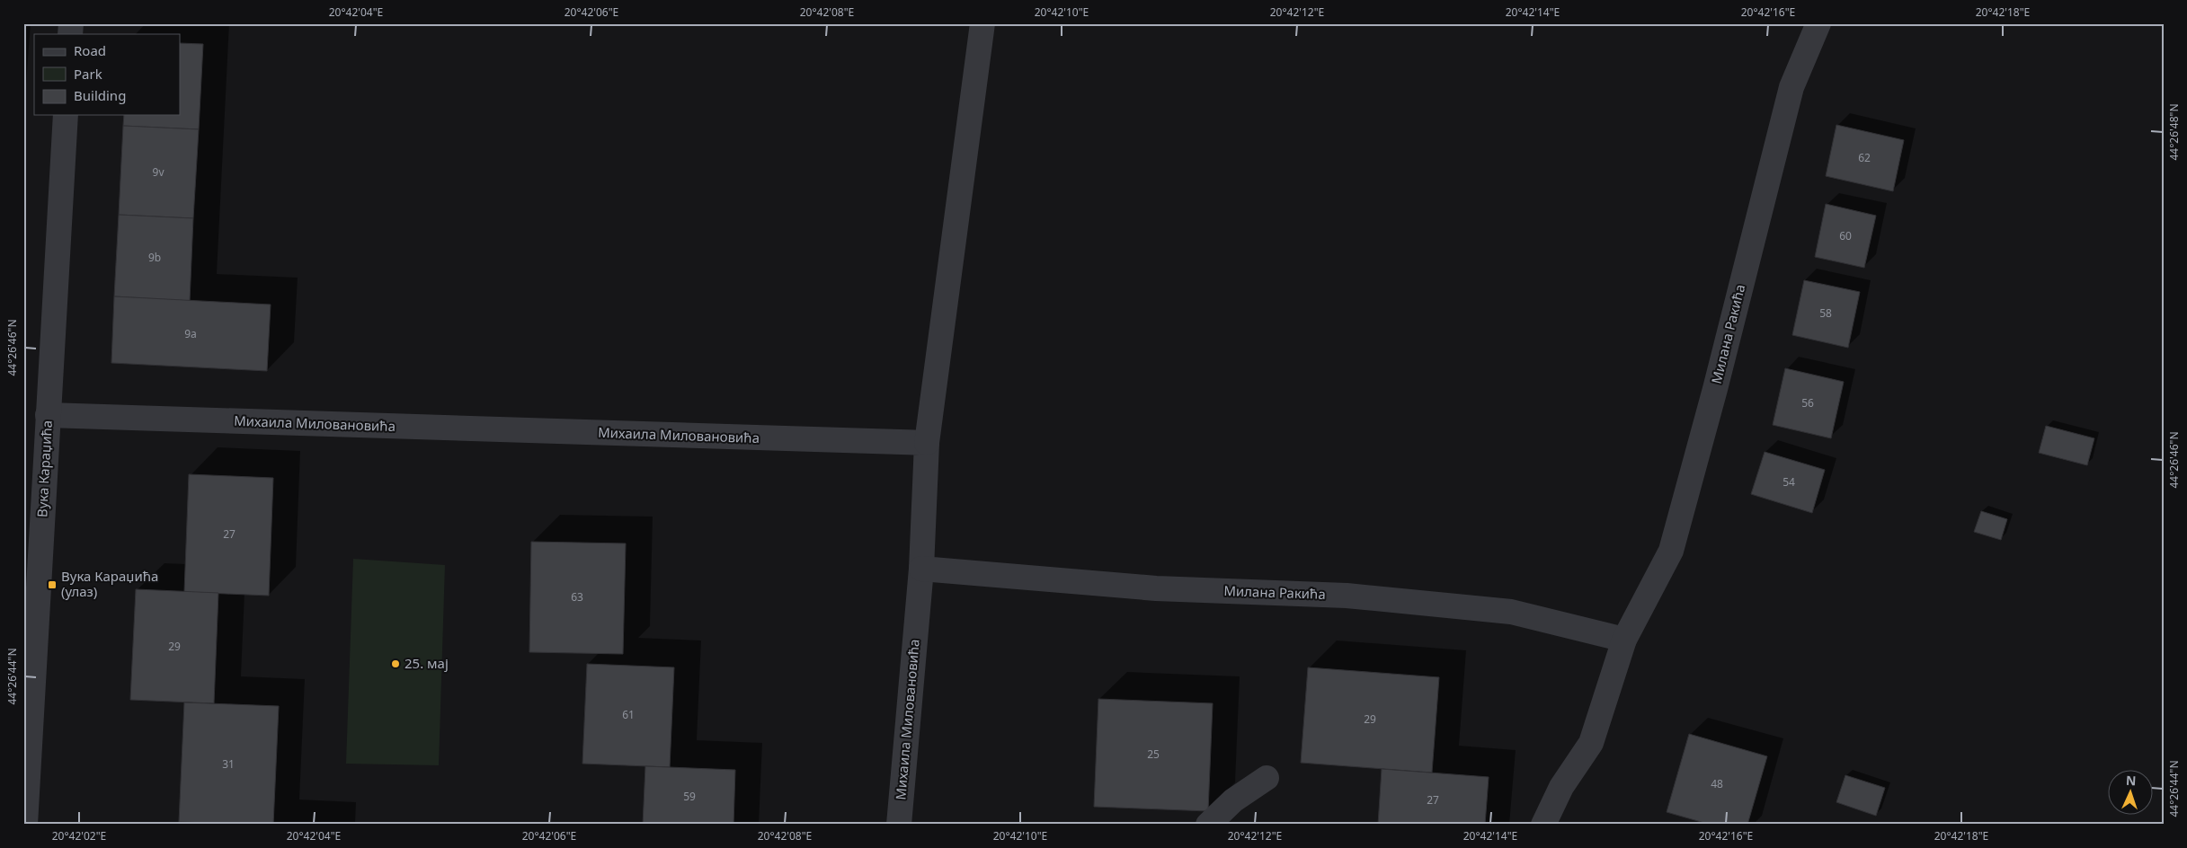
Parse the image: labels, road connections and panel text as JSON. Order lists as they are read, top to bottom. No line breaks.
{"streets":{"street":["Милана Ракића","Михаила Миловановића","Вука Караџића"]},"crossings":[["Милана Ракића","Михаила Миловановића"],["Михаила Миловановића","Вука Караџића"]],"places":{"transit":["Вука Караџића (улаз)"],"other":["25. мај"]},"house_numbers":["62","9v","60","9b","58","9a","56","54","27","63","29","61","29","25","31","48","59","27"],"legend":["Road","Park","Building"],"north":"top","coordinates":["20°42'04\"E","20°42'06\"E","20°42'08\"E","20°42'10\"E","20°42'12\"E","20°42'14\"E","20°42'16\"E","20°42'18\"E","44°26'48\"N","44°26'46\"N","44°26'44\"N","20°42'02\"E"]}
